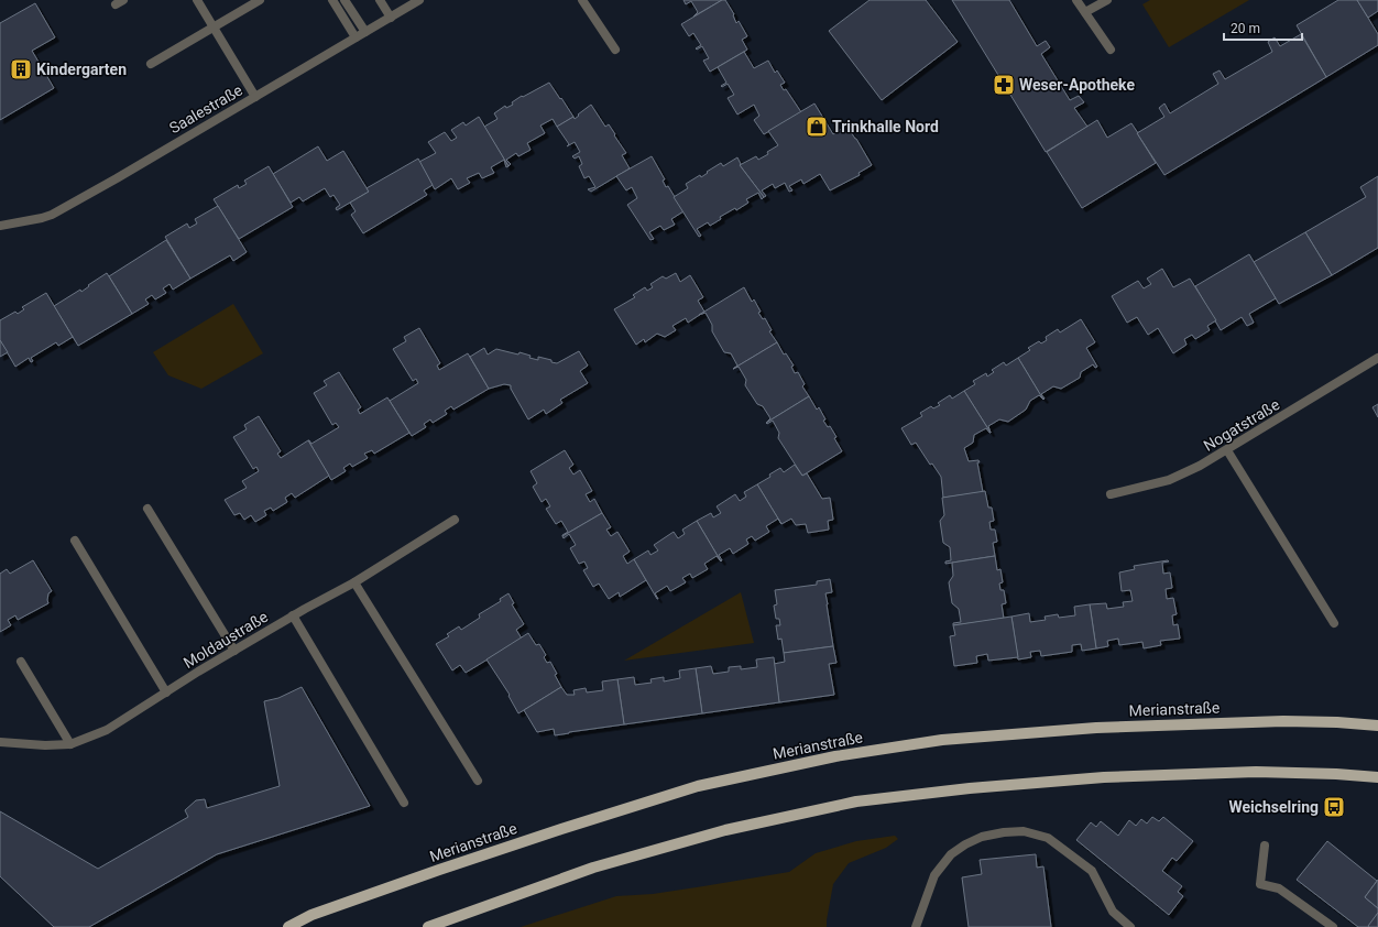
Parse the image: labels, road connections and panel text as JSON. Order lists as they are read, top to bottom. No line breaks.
{"streets":{"main road":["Merianstraße"],"street":["Saalestraße","Nogatstraße","Moldaustraße"]},"places":{"building":["Kindergarten"],"pharmacy":["Weser-Apotheke"],"shop":["Trinkhalle Nord"],"bus stop":["Weichselring"]},"scale_bar":"20 m"}
